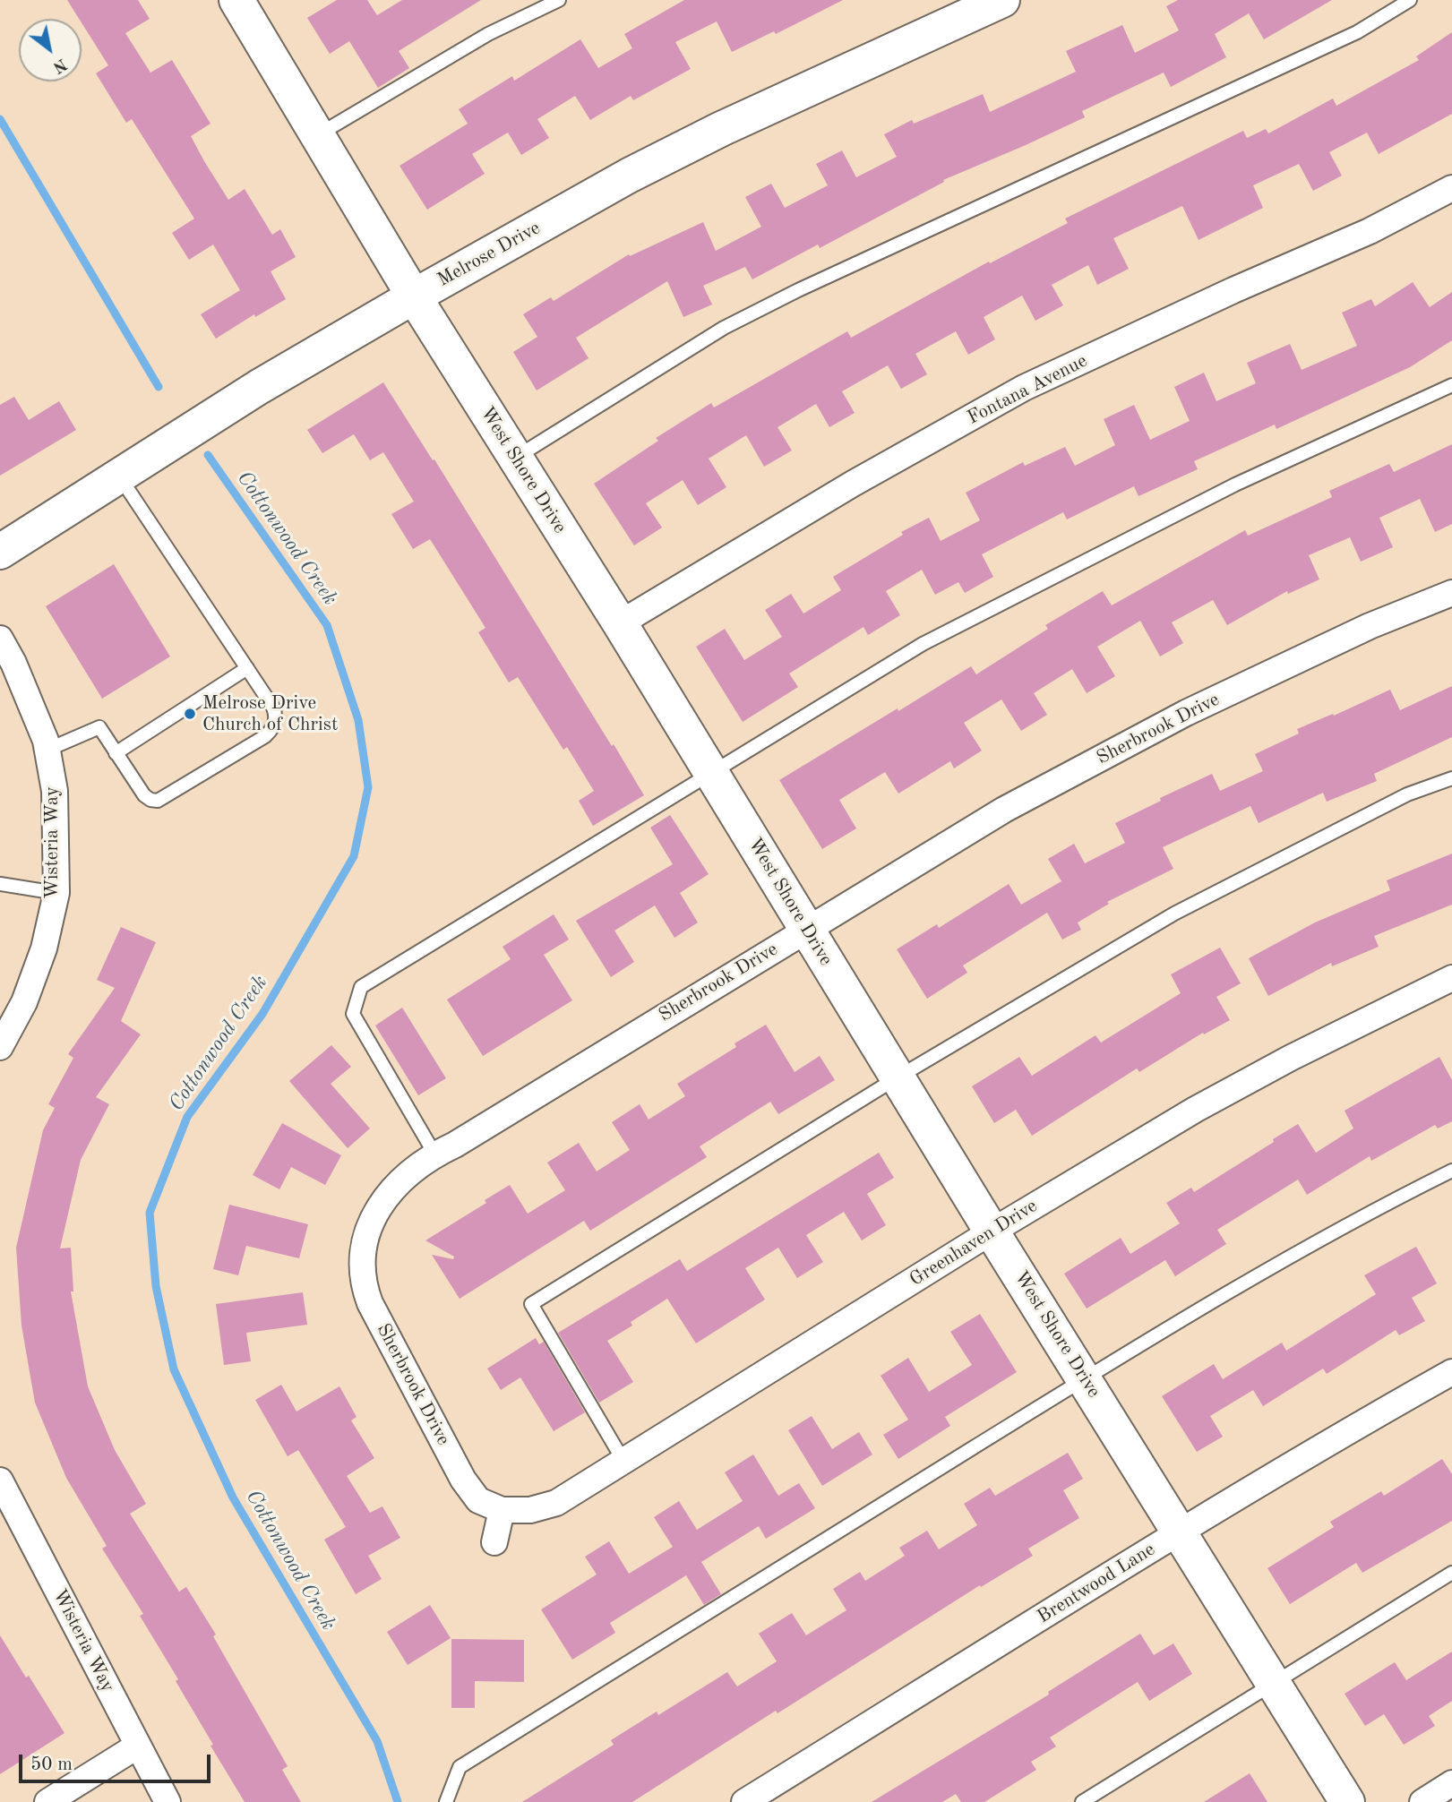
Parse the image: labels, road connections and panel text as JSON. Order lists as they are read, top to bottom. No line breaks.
{"streets":{"street":["Melrose Drive","Fontana Avenue","West Shore Drive","Sherbrook Drive","Wisteria Way","Greenhaven Drive","Brentwood Lane"]},"crossings":[["Melrose Drive","West Shore Drive"],["Fontana Avenue","West Shore Drive"],["West Shore Drive","Sherbrook Drive"],["West Shore Drive","Greenhaven Drive"],["West Shore Drive","Brentwood Lane"],["Sherbrook Drive","Greenhaven Drive"]],"water":["Cottonwood Creek"],"places":["Melrose Drive Church of Christ"],"scale_bar":"50 m","north":"bottom right"}
